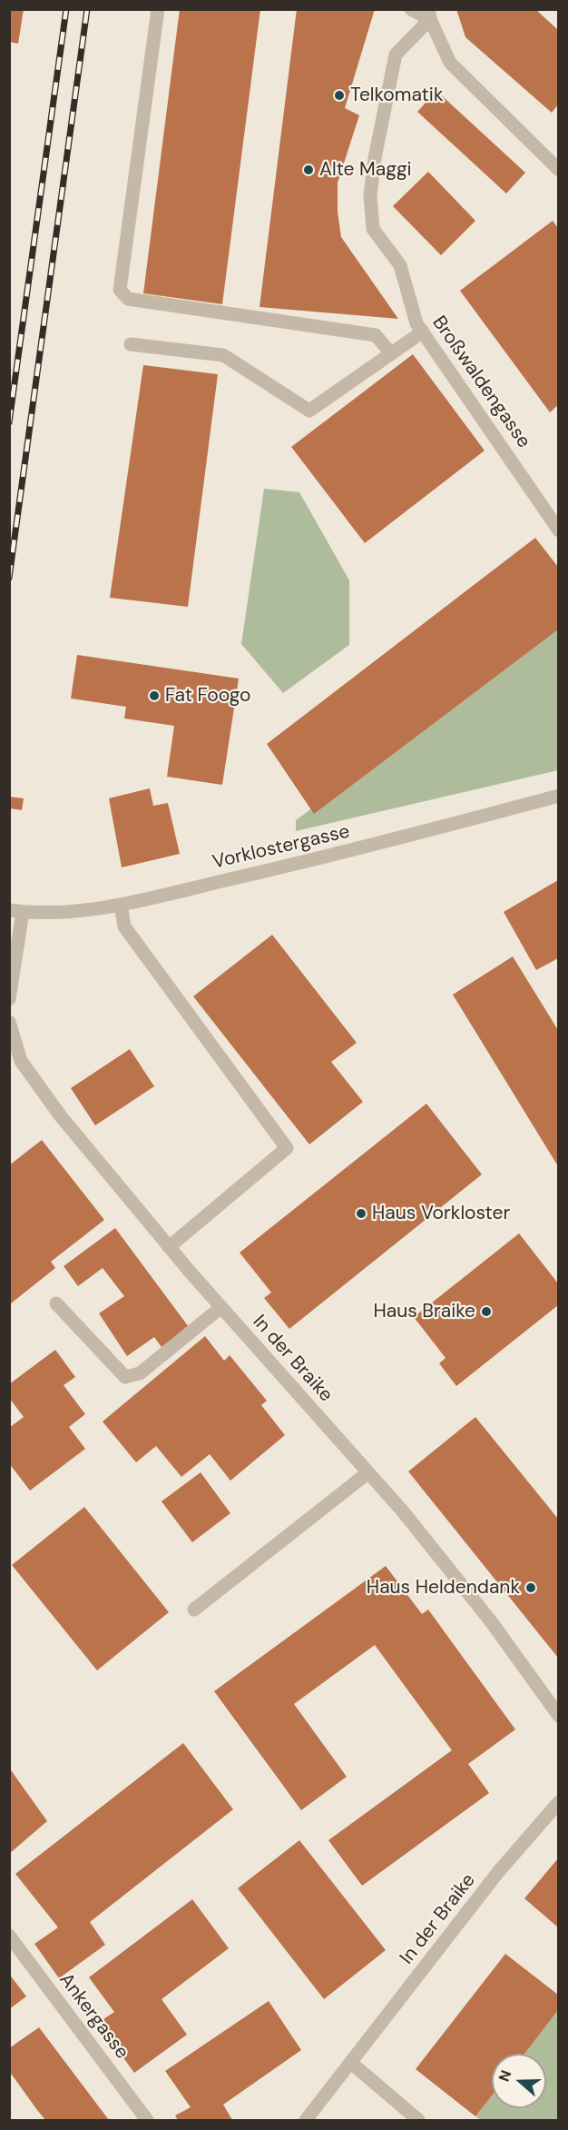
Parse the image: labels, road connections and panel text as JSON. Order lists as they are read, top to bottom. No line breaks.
{"streets":{"street":["Broßwaldengasse","Vorklostergasse","In der Braike","Ankergasse"]},"places":["Telkomatik","Alte Maggi","Fat Foogo","Haus Vorkloster","Haus Braike","Haus Heldendank"],"north":"left"}
